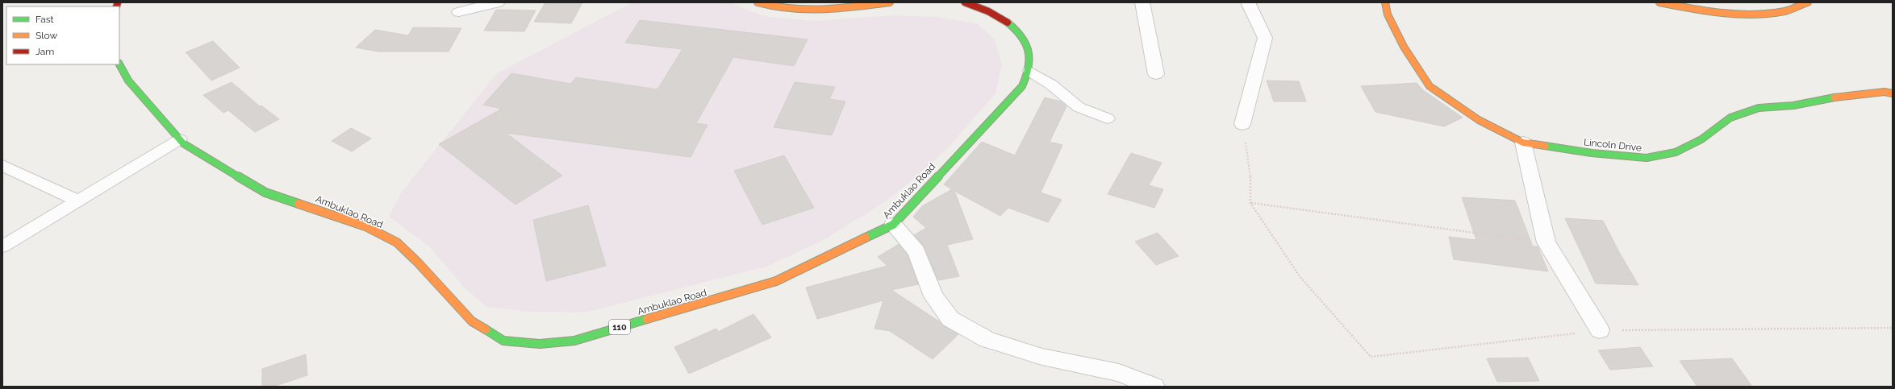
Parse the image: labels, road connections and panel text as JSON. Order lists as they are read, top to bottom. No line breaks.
{"streets":{"main road":["Lincoln Drive","Ambuklao Road","110"]},"legend":["Fast","Slow","Jam"]}
